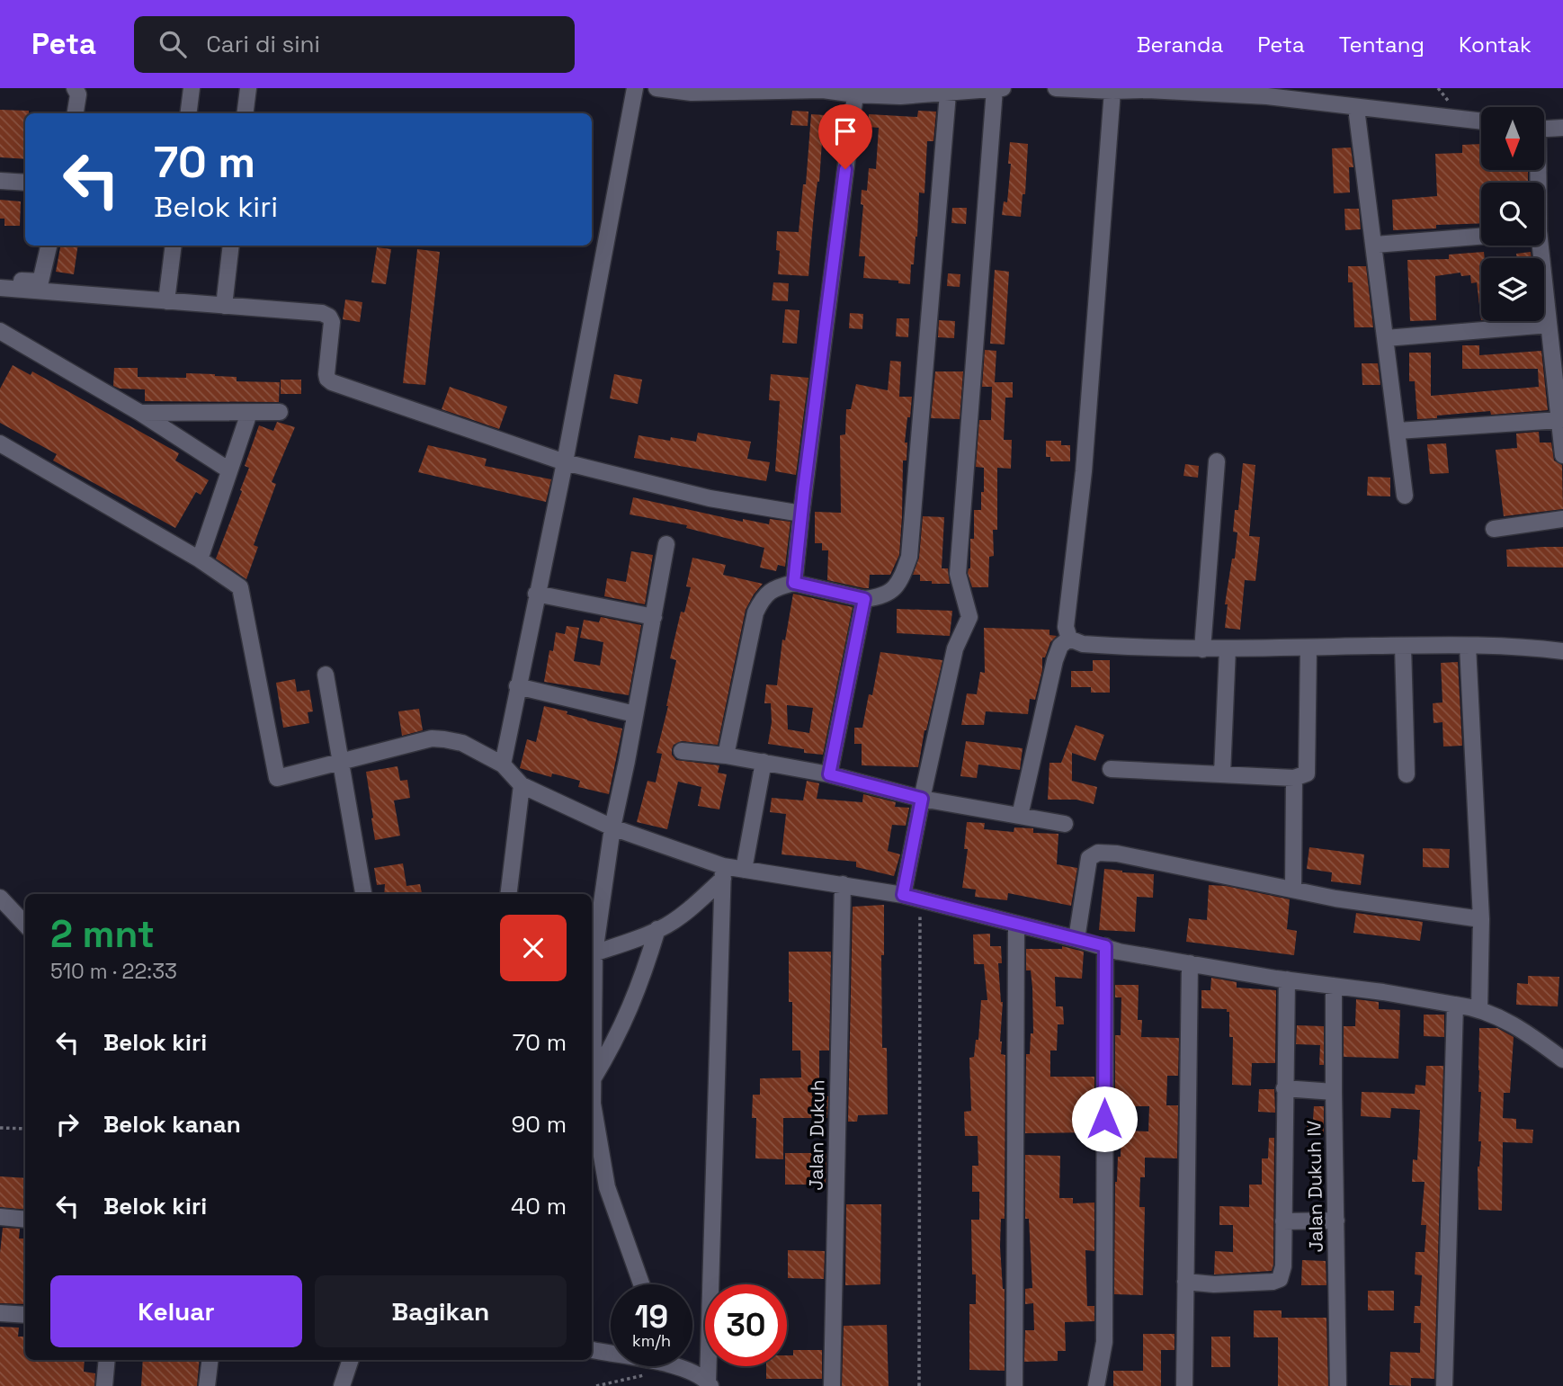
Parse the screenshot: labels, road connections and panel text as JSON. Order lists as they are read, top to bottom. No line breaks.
{"streets":{"street":["Jalan Dukuh","Jalan Dukuh IV"]},"north":"bottom","page":{"header":"Peta","search":"Cari di sini","nav":["Beranda","Peta","Tentang","Kontak"],"turn":["70 m","Belok kiri"],"heading":["2 mnt","510 m · 22:33"],"list":[{"name":"Belok kiri","value":"70 m"},{"name":"Belok kanan","value":"90 m"},{"name":"Belok kiri","value":"40 m"}],"buttons":["Keluar","Bagikan"],"speed":"19 km/h","limit":"30"}}
